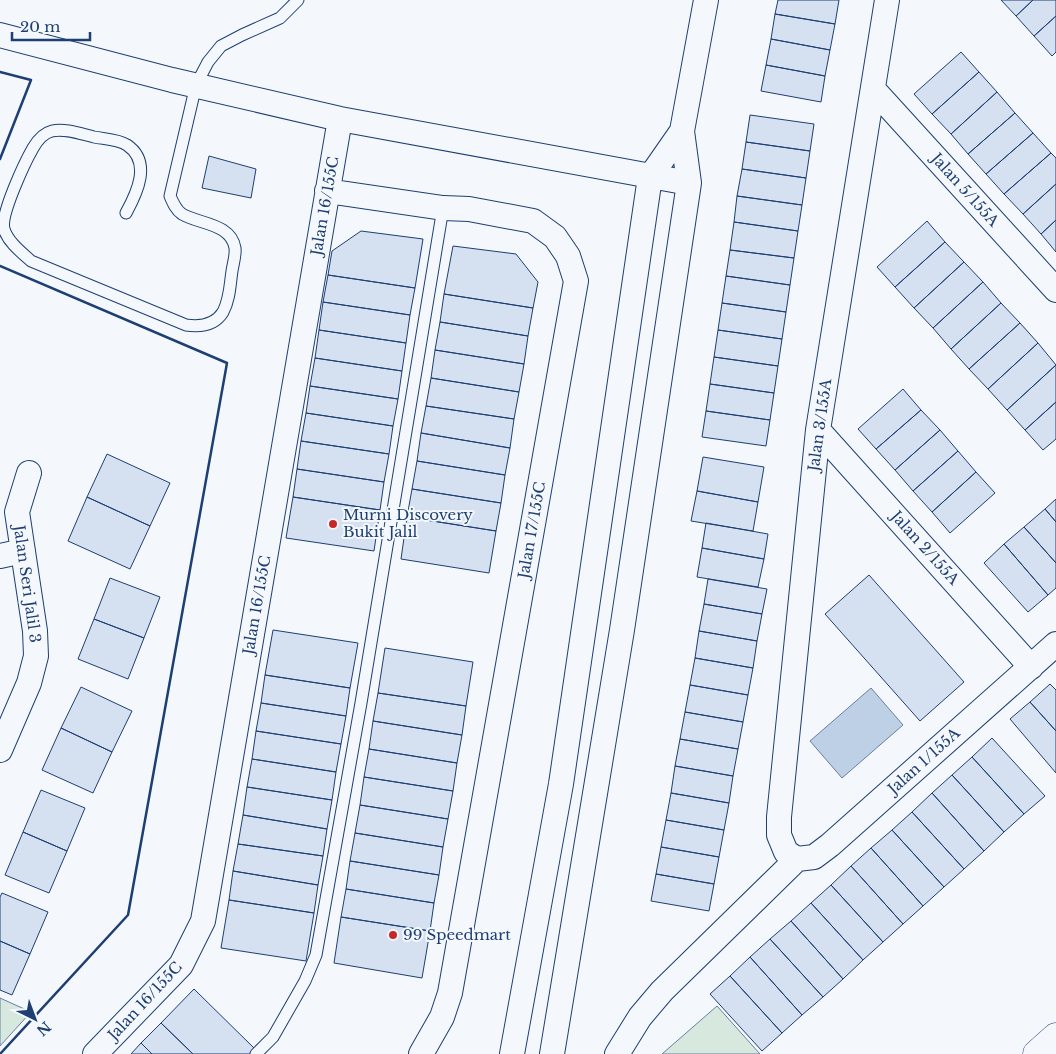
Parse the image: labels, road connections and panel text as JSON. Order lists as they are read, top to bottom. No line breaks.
{"streets":{"street":["Jalan 5/155A","Jalan 16/155C","Jalan 3/155A","Jalan 17/155C","Jalan 2/155A","Jalan Seri Jalil 3","Jalan 1/155A"]},"crossings":[["Jalan 5/155A","Jalan 3/155A"],["Jalan 16/155C","Jalan 17/155C"],["Jalan 3/155A","Jalan 2/155A"],["Jalan 3/155A","Jalan 1/155A"],["Jalan 2/155A","Jalan 1/155A"]],"places":["Murni Discovery Bukit Jalil","99 Speedmart"],"scale_bar":"20 m","north":"bottom right"}
